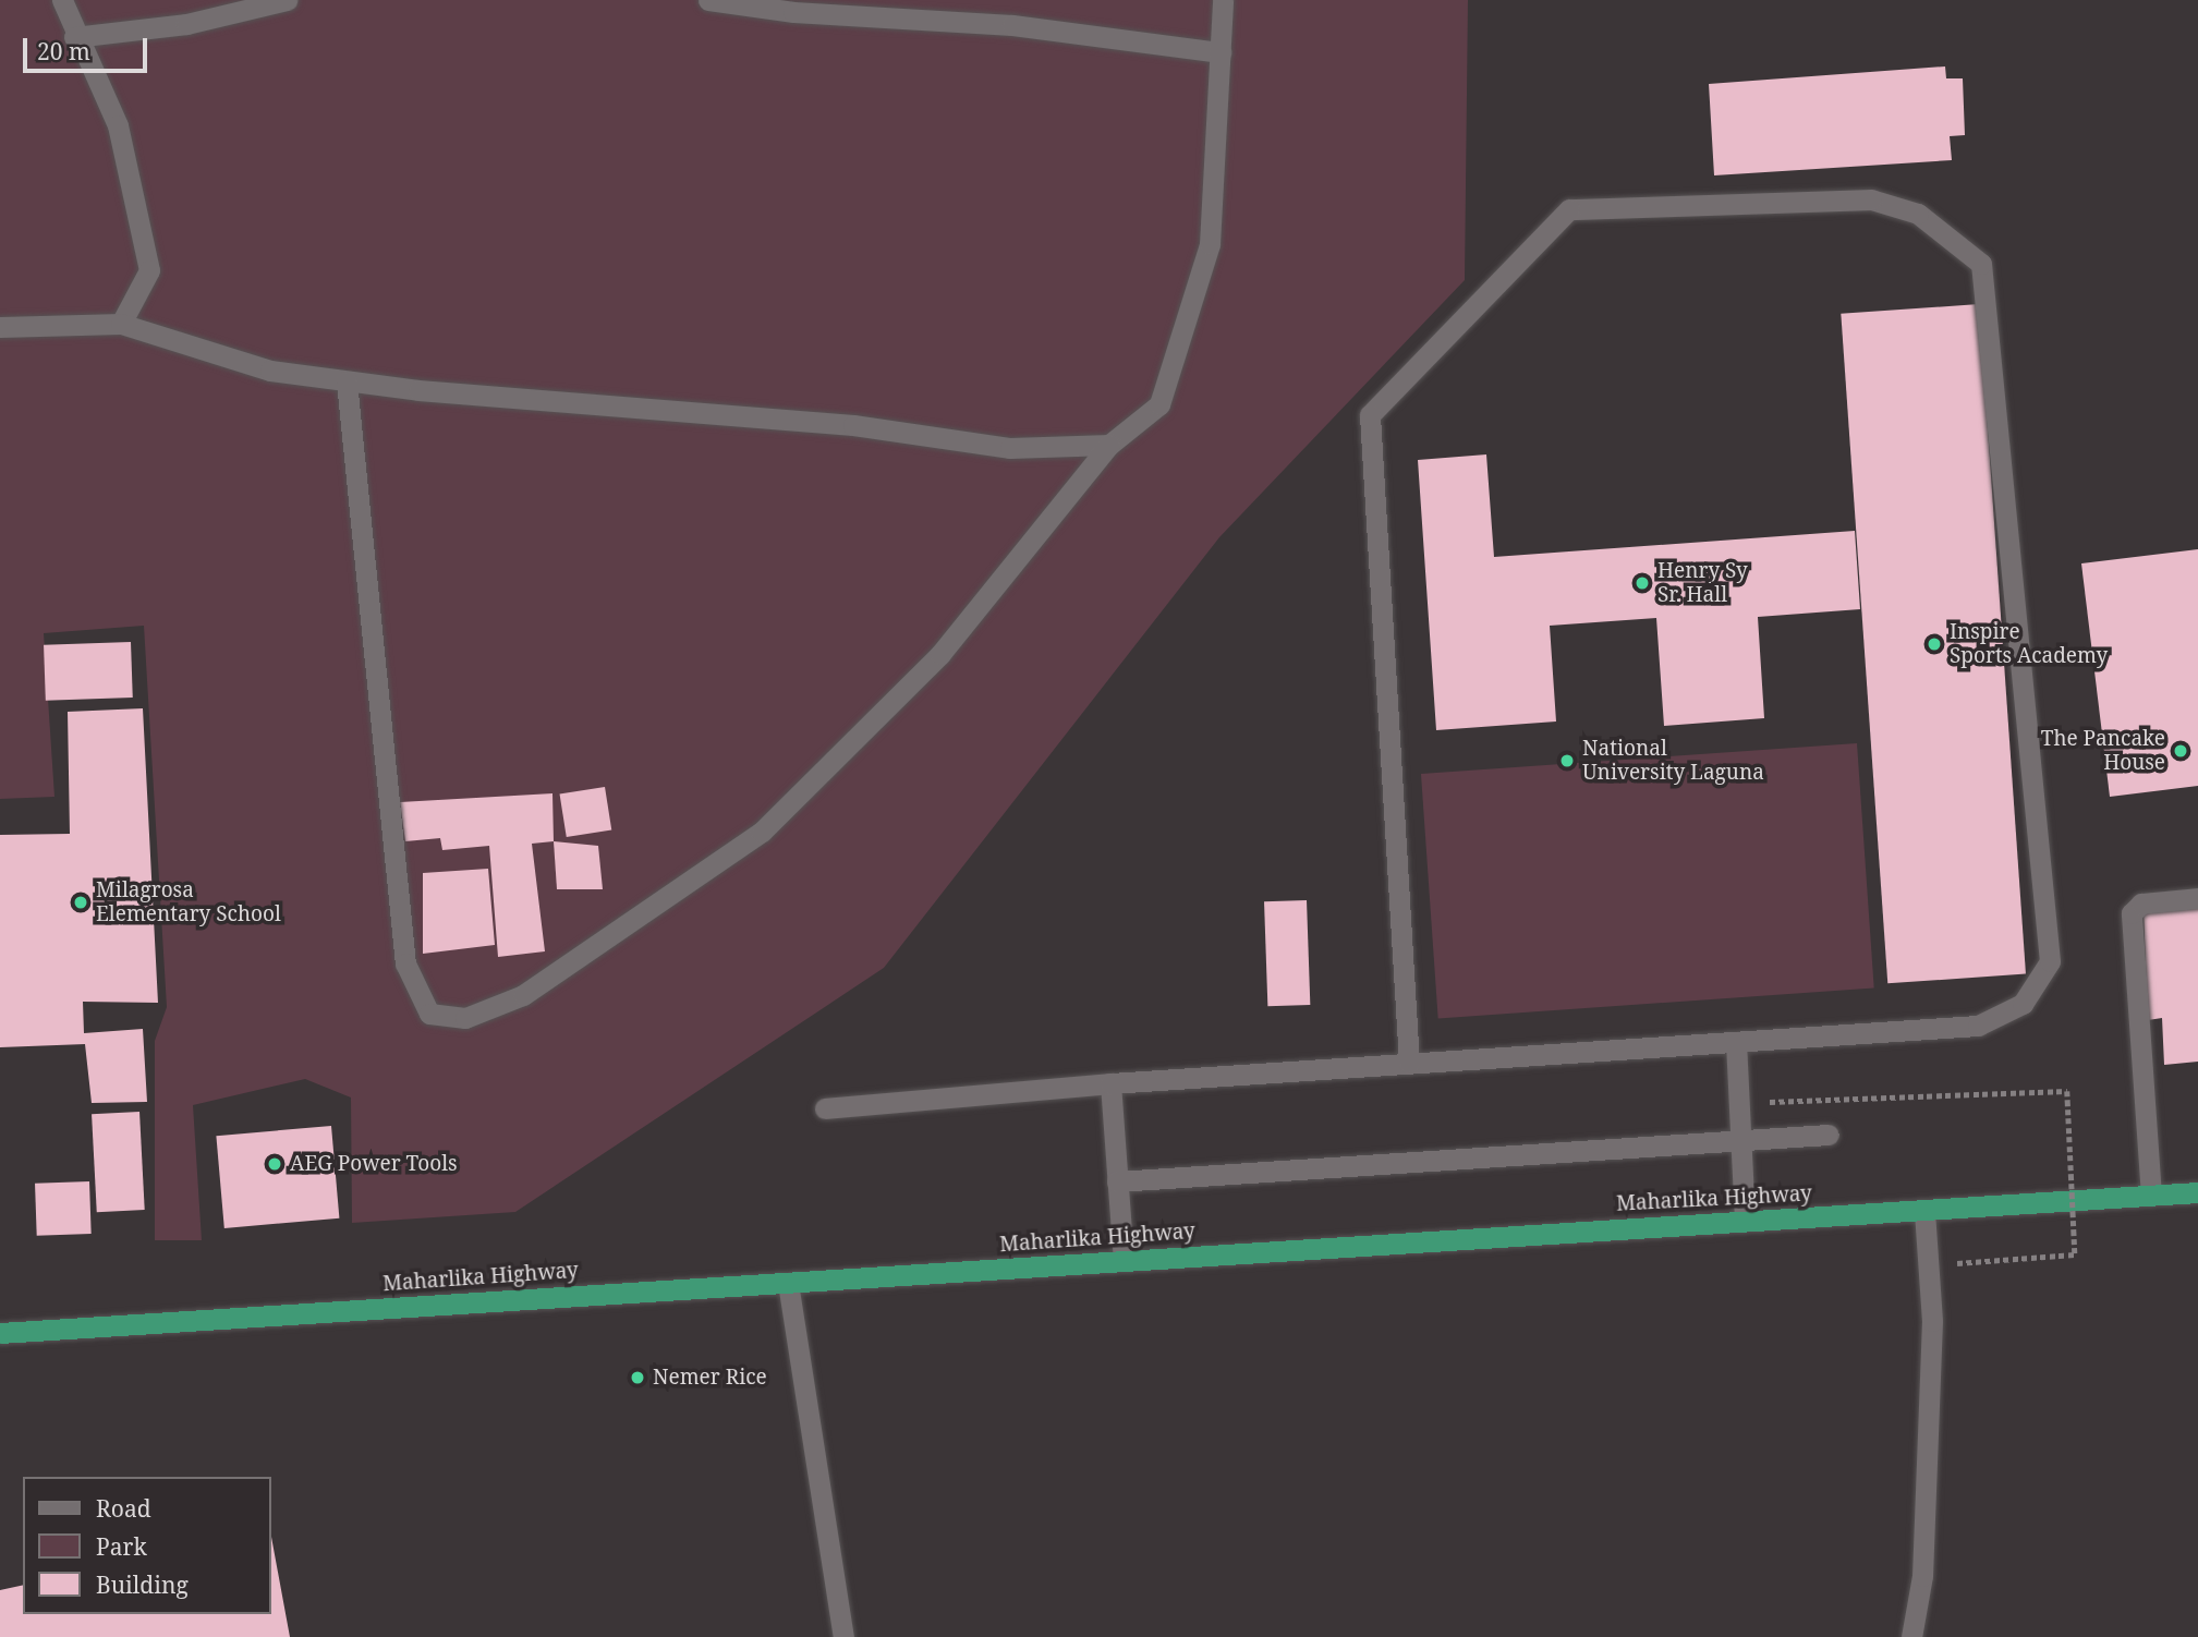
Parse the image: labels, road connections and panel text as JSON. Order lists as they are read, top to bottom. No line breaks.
{"streets":{"highway":["Maharlika Highway"]},"places":["Henry Sy Sr. Hall","Inspire Sports Academy","The Pancake House","National University Laguna","Milagrosa Elementary School","AEG Power Tools","Nemer Rice"],"legend":["Road","Park","Building"],"scale_bar":"20 m"}
